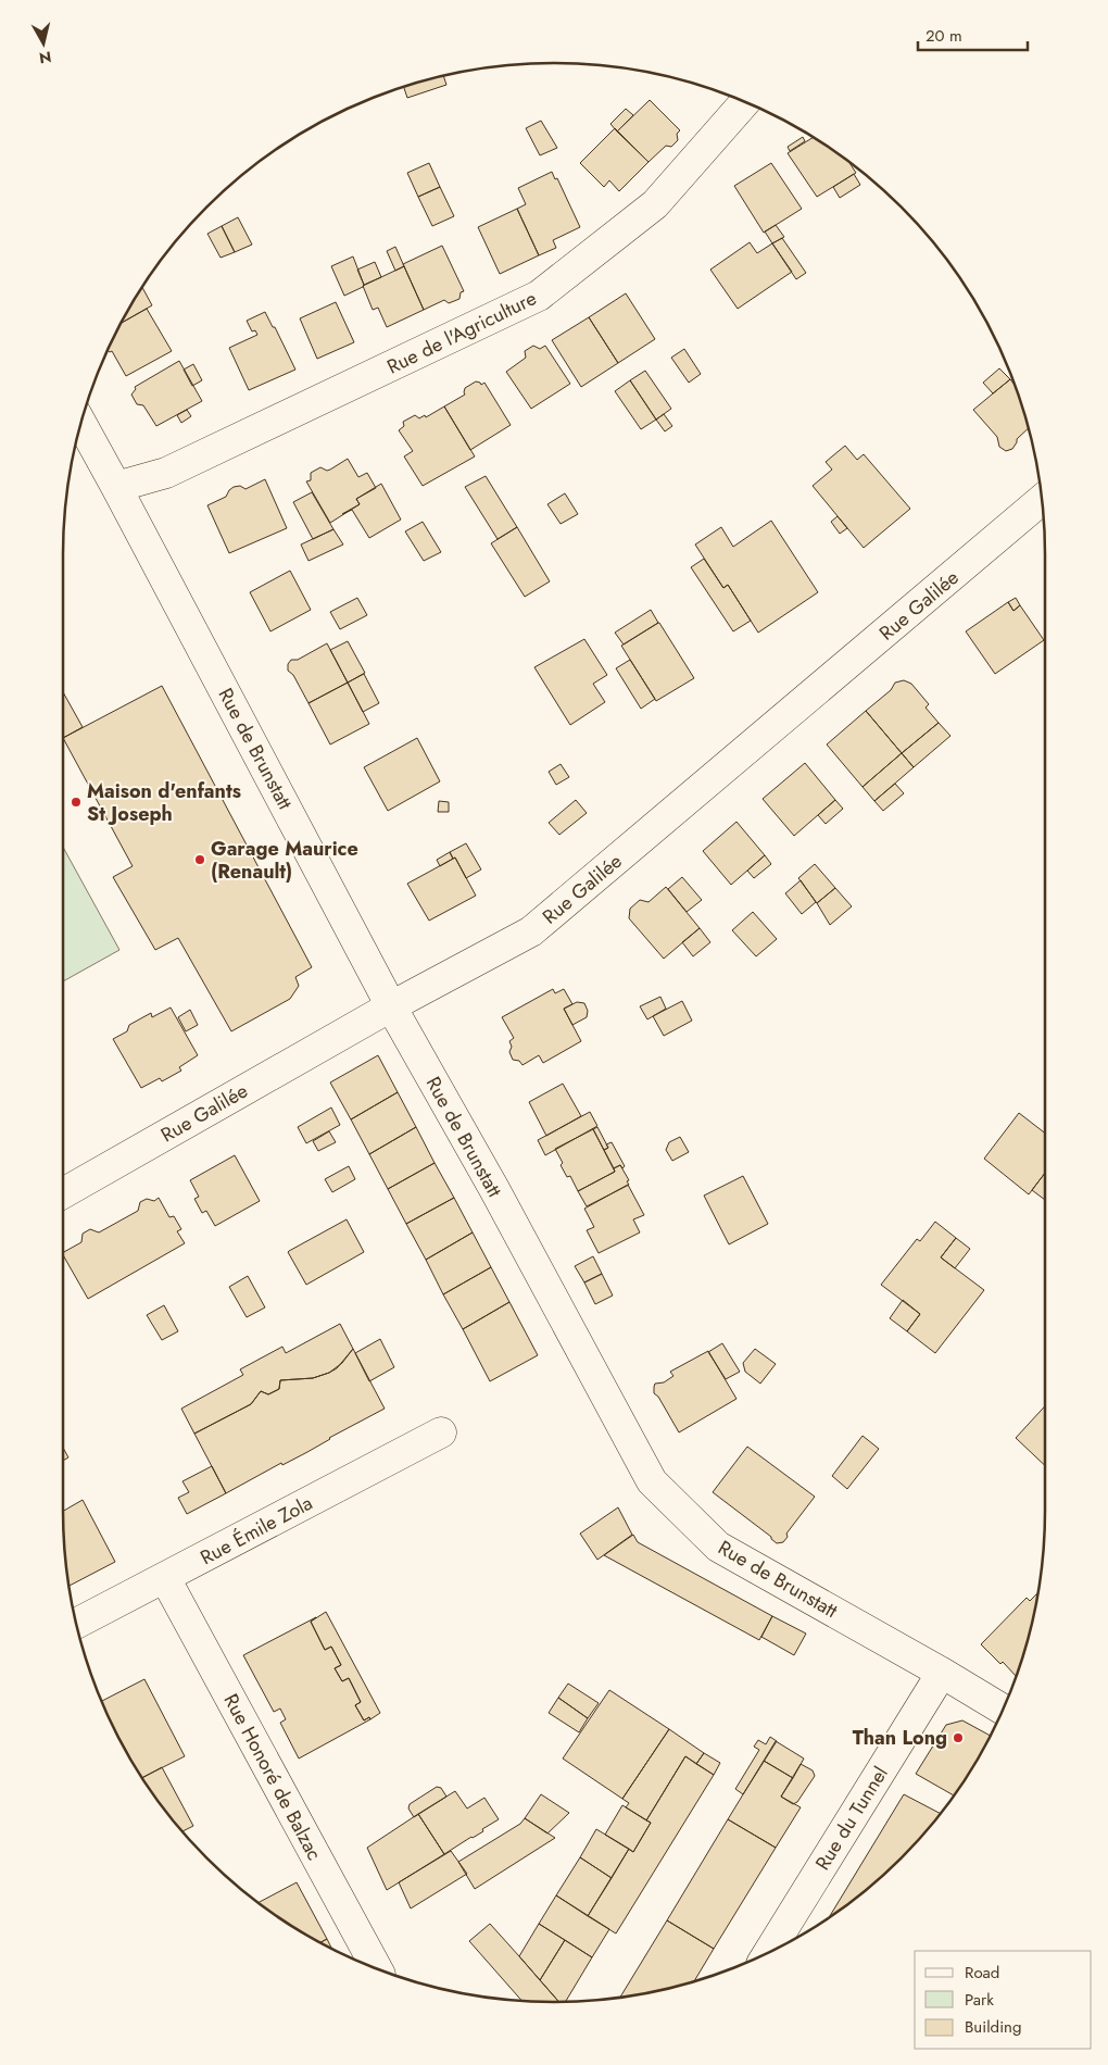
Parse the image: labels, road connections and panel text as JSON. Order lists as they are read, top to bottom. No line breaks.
{"streets":{"street":["Rue de l'Agriculture","Rue Galilée","Rue de Brunstatt","Rue Émile Zola","Rue Honoré de Balzac","Rue du Tunnel"]},"crossings":[["Rue de l'Agriculture","Rue de Brunstatt"],["Rue Galilée","Rue de Brunstatt"],["Rue de Brunstatt","Rue du Tunnel"],["Rue Émile Zola","Rue Honoré de Balzac"]],"places":["Maison d'enfants St Joseph","Garage Maurice (Renault)","Than Long"],"legend":["Road","Park","Building"],"scale_bar":"20 m","north":"bottom"}
